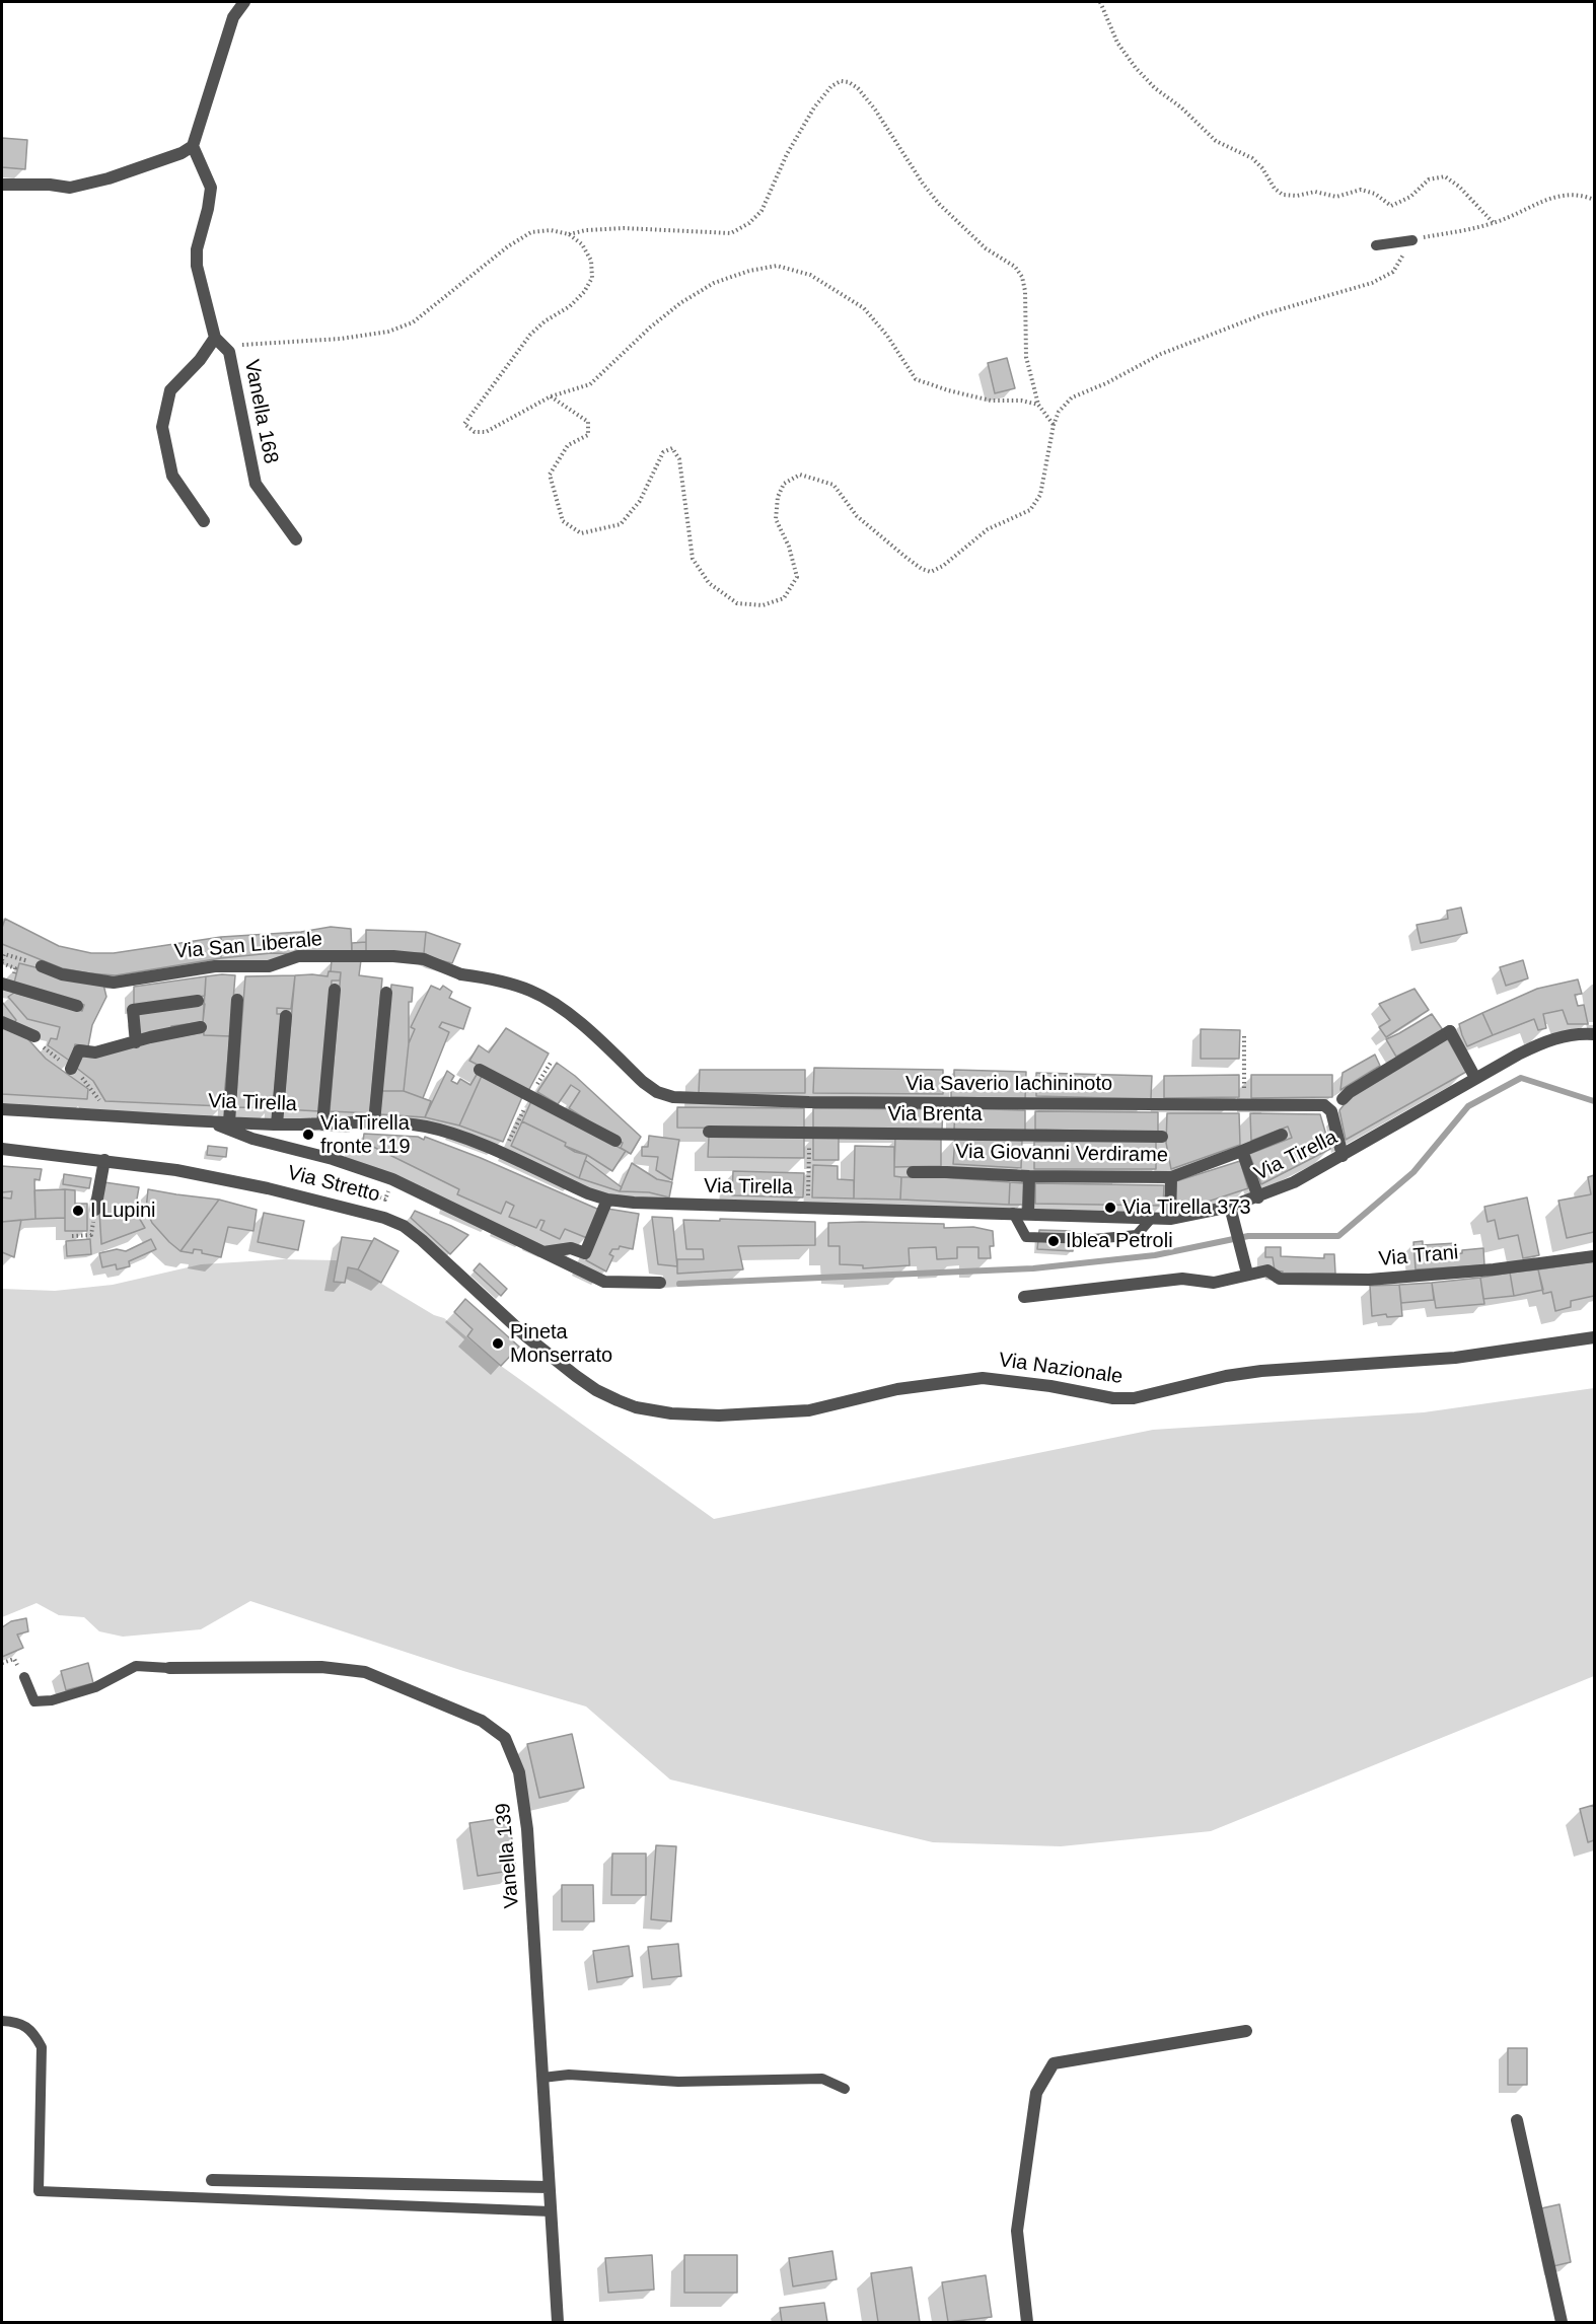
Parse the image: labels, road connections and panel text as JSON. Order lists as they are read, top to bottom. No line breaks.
{"streets":{"street":["Vanella 168","Via San Liberale","Via Saverio Iachininoto","Via Tirella","Via Brenta","Via Giovanni Verdirame","Via Stretto","Via Trani","Via Nazionale","Vanella 139"]},"crossings":[["Via San Liberale","Via Saverio Iachininoto"],["Via Saverio Iachininoto","Via Tirella"],["Via Stretto","Via Nazionale"]],"places":["Via Tirella fronte 119","Via Tirella 373","I Lupini","Iblea Petroli","Pineta Monserrato"]}
